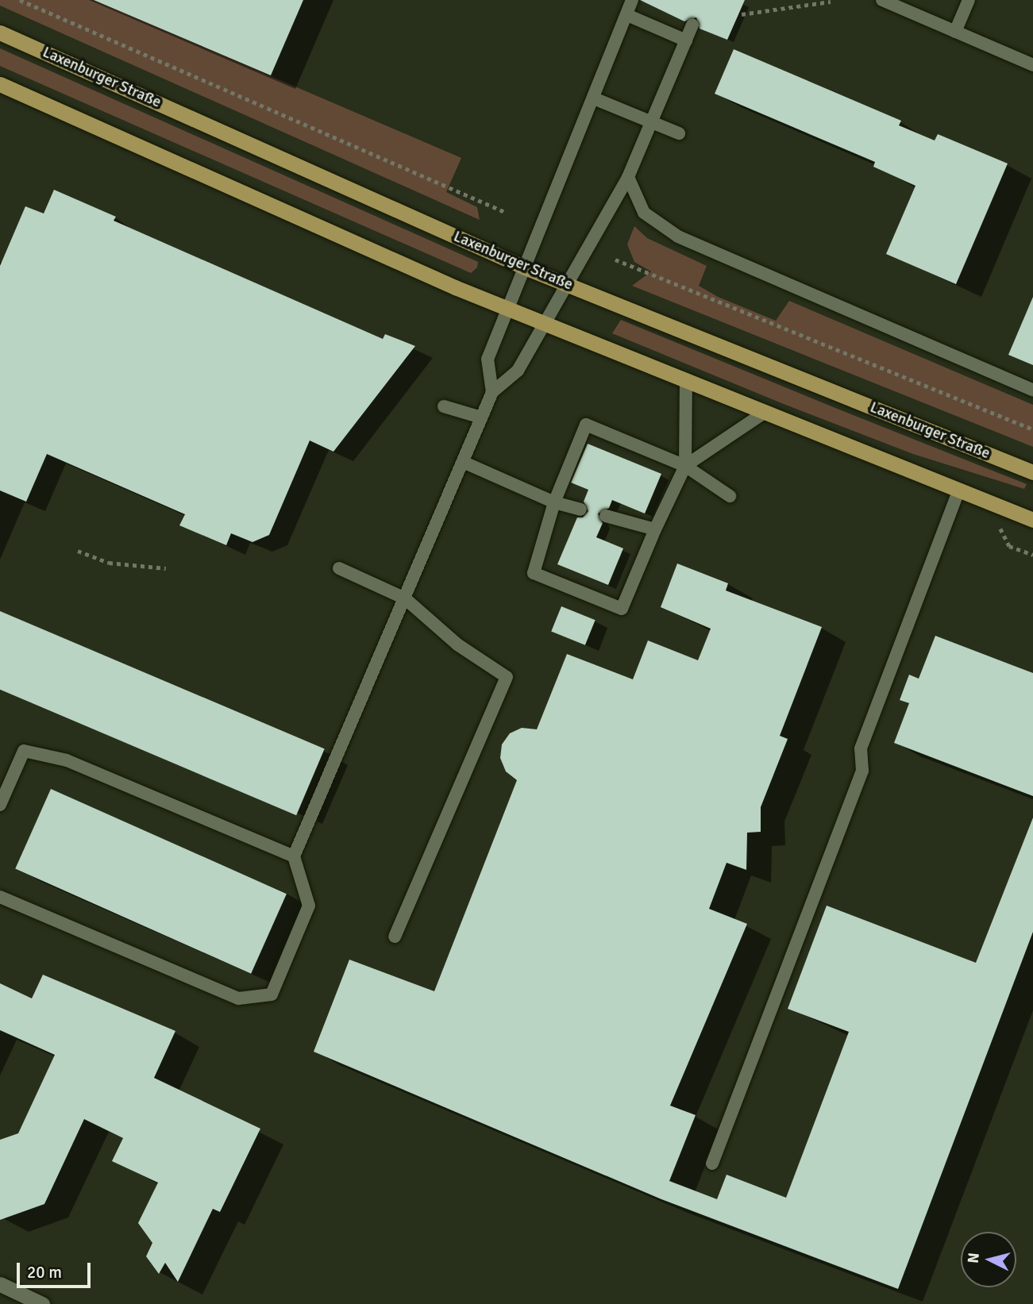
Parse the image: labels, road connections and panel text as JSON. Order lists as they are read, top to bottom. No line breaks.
{"streets":{"main road":["Laxenburger Straße"]},"scale_bar":"20 m","north":"left"}
